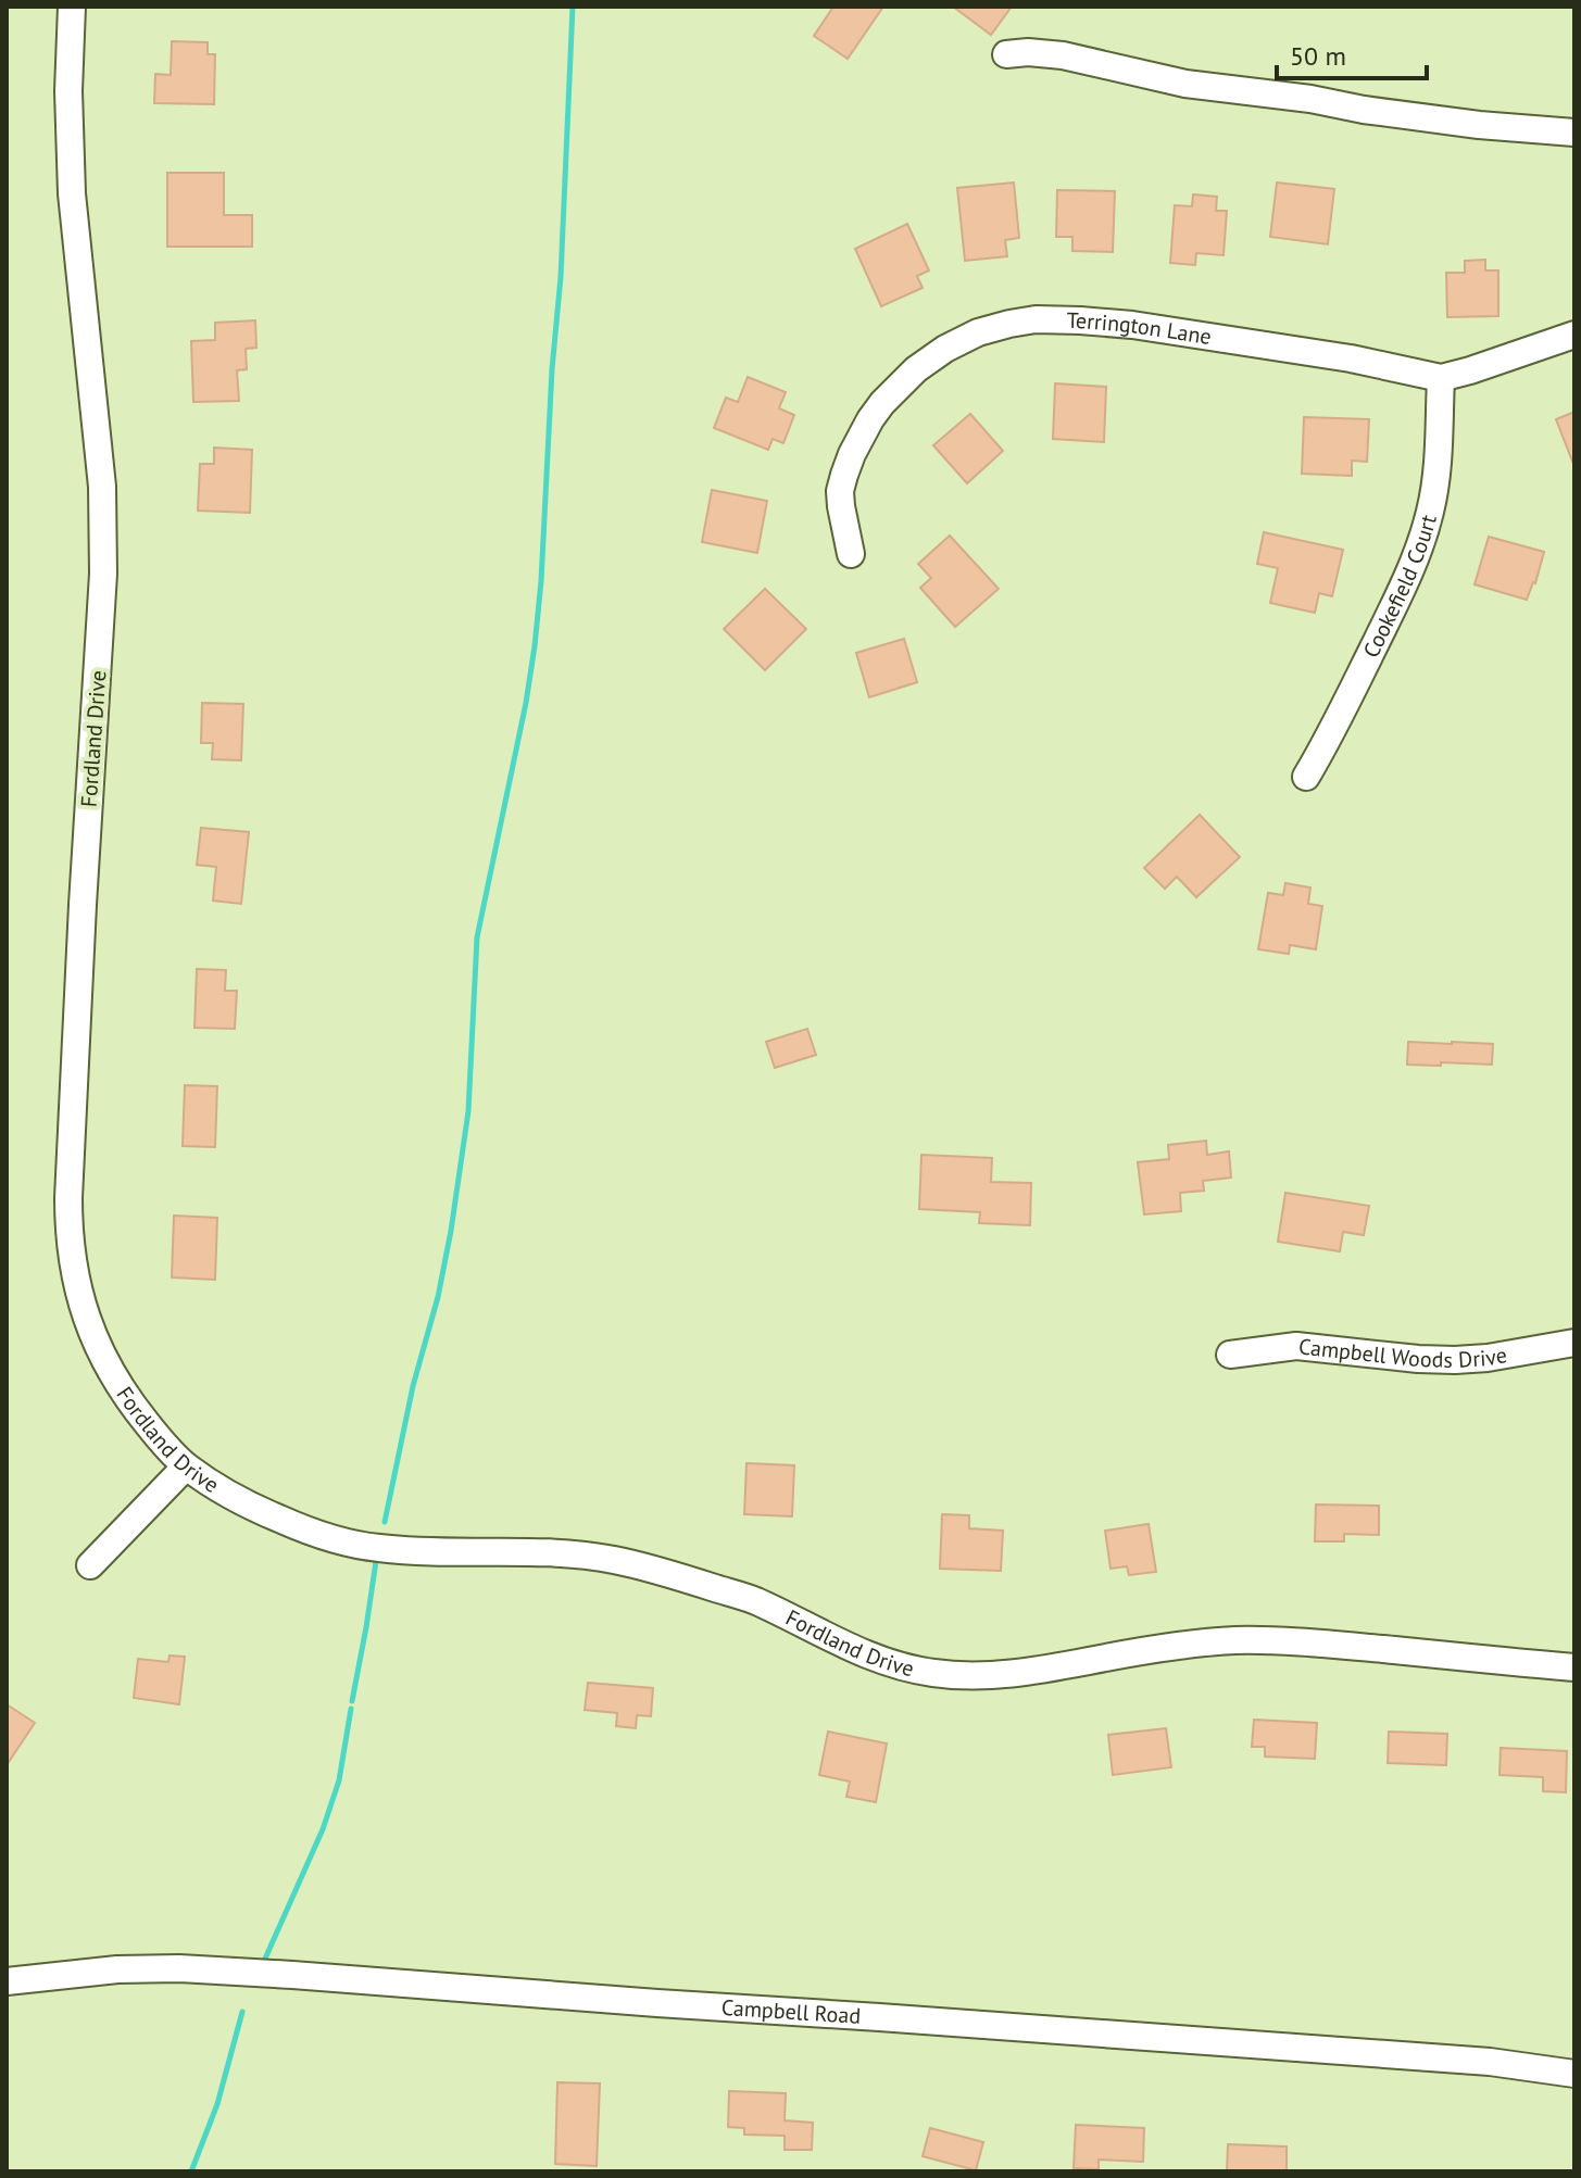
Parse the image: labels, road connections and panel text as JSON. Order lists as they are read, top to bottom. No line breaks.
{"streets":{"street":["Terrington Lane","Cookefield Court","Fordland Drive","Campbell Woods Drive","Campbell Road"]},"crossings":[["Terrington Lane","Cookefield Court"]],"scale_bar":"50 m"}
